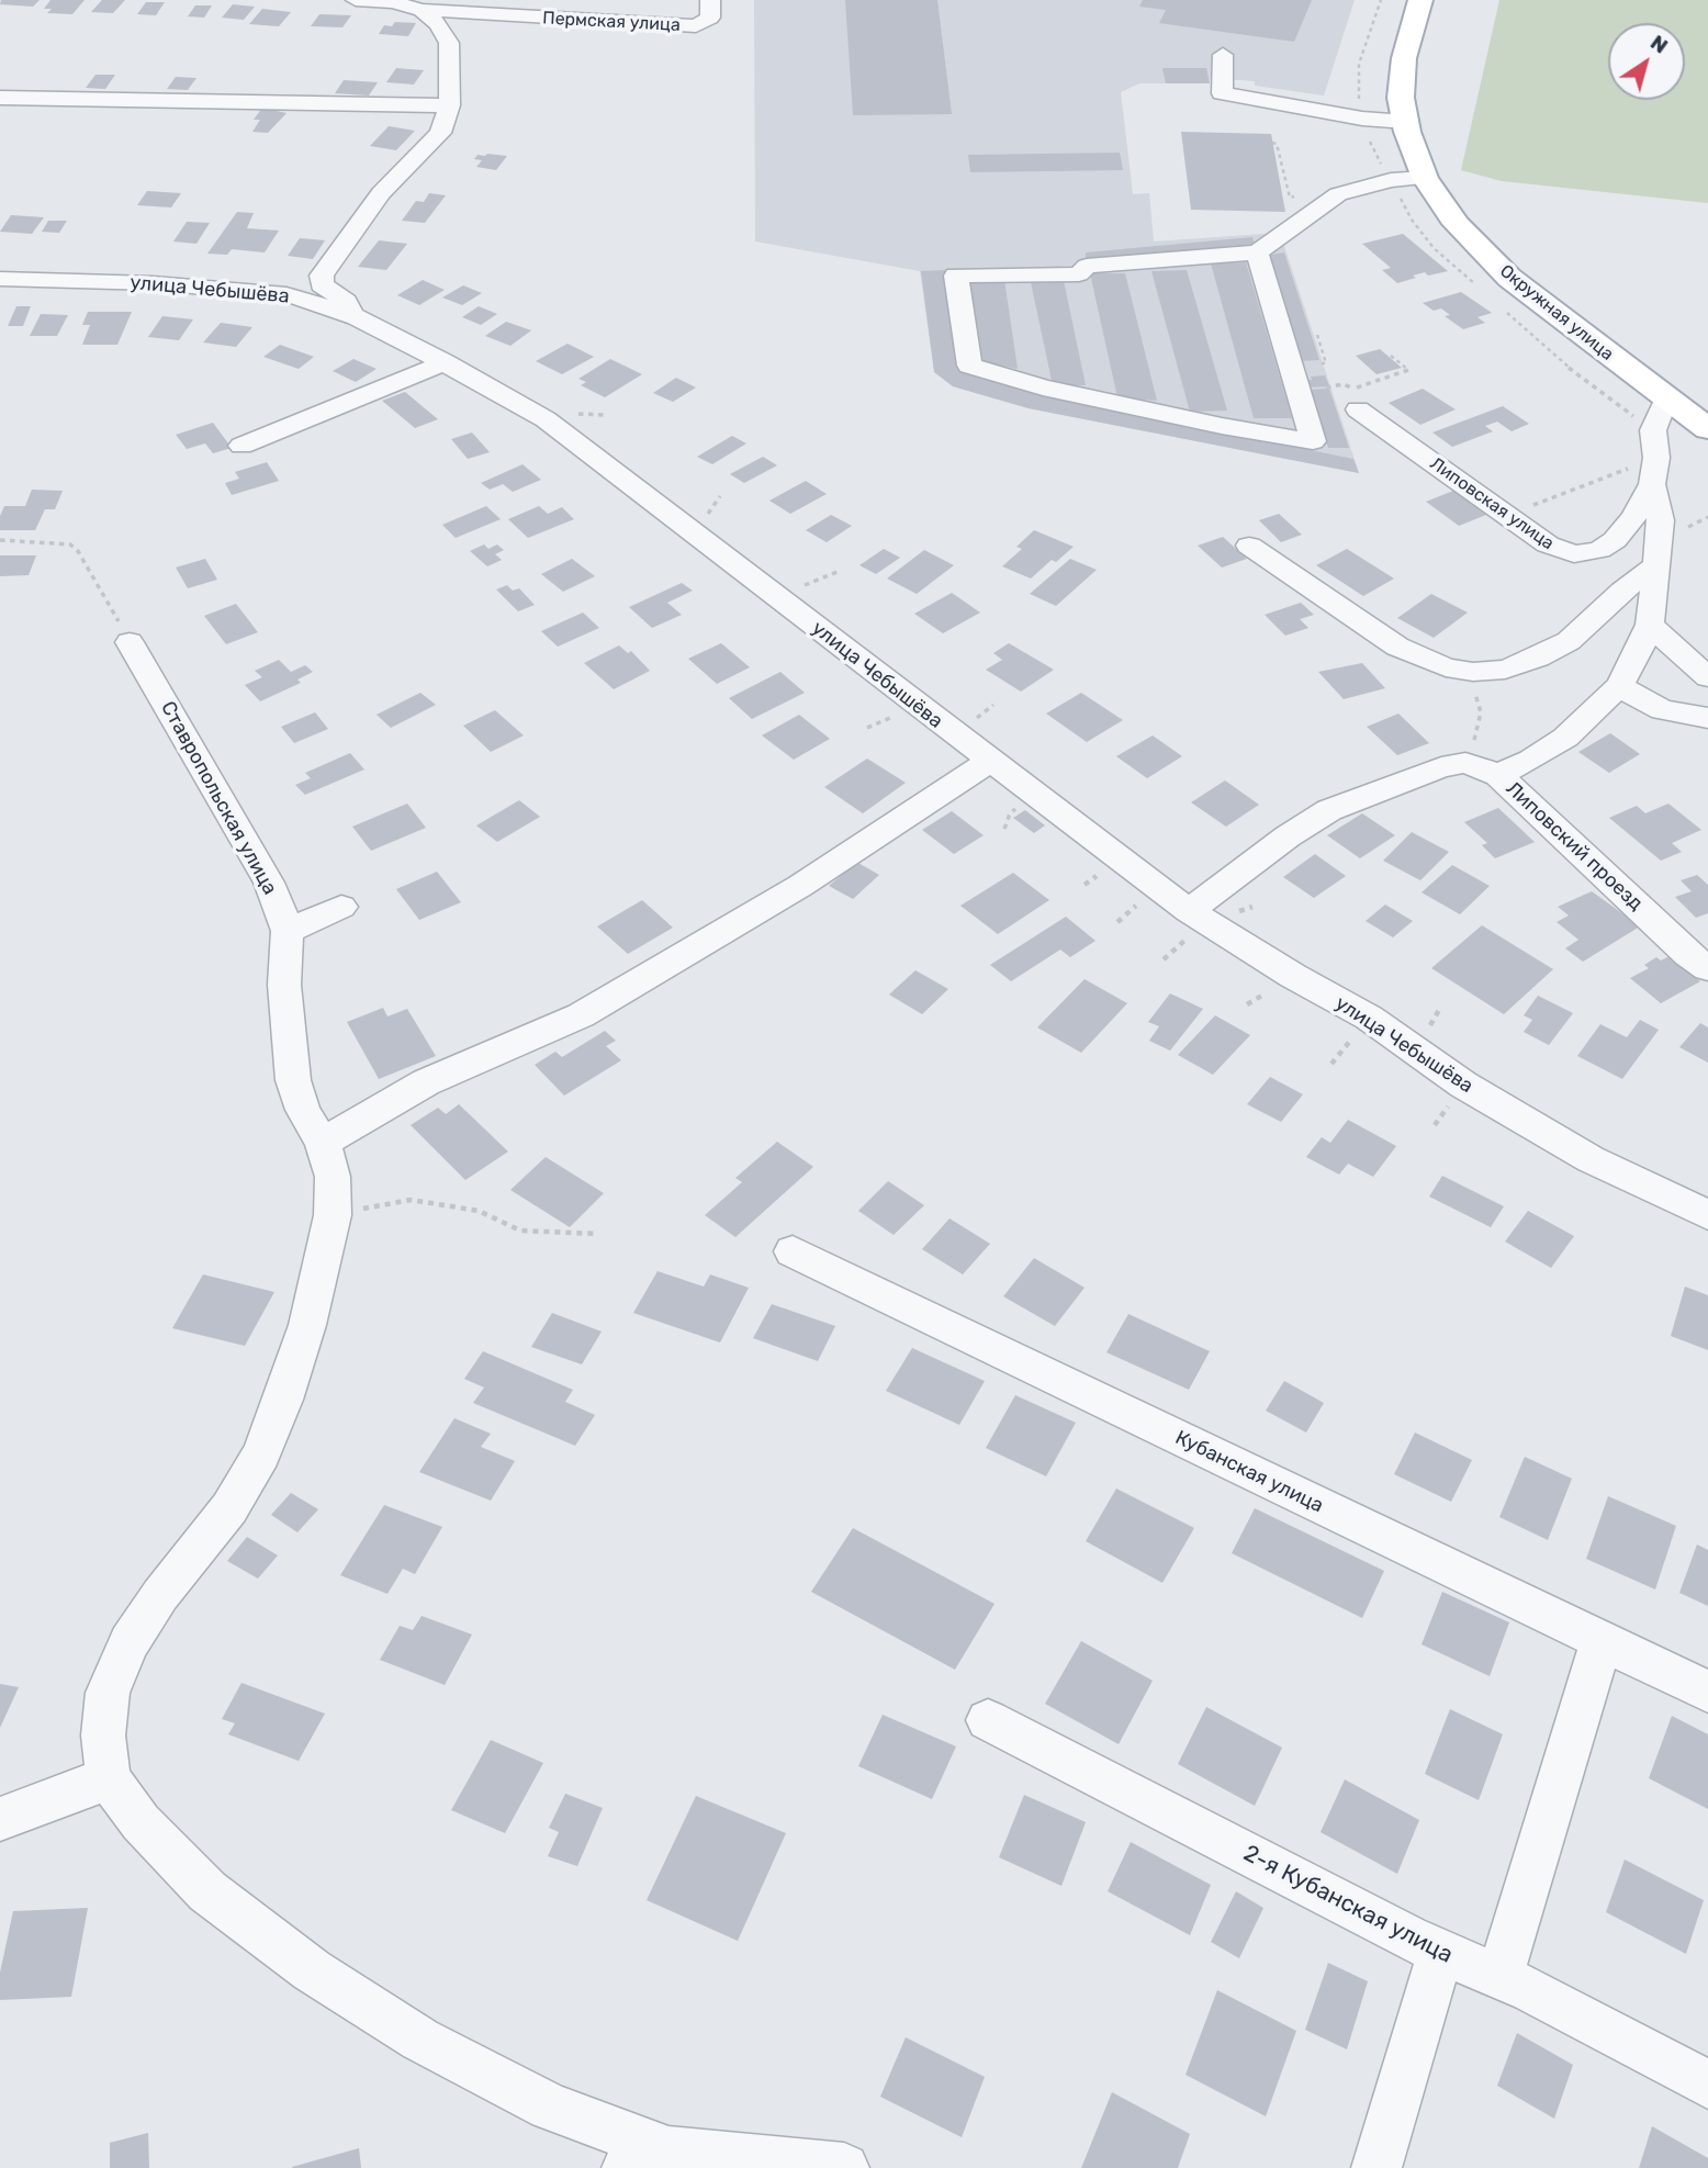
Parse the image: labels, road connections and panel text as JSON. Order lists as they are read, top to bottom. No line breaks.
{"streets":{"main road":["Окружная улица"],"street":["Пермская улица","улица Чебышёва","Липовская улица","Ставропольская улица","Липовский проезд","Кубанская улица","2-я Кубанская улица"]},"north":"top right"}
